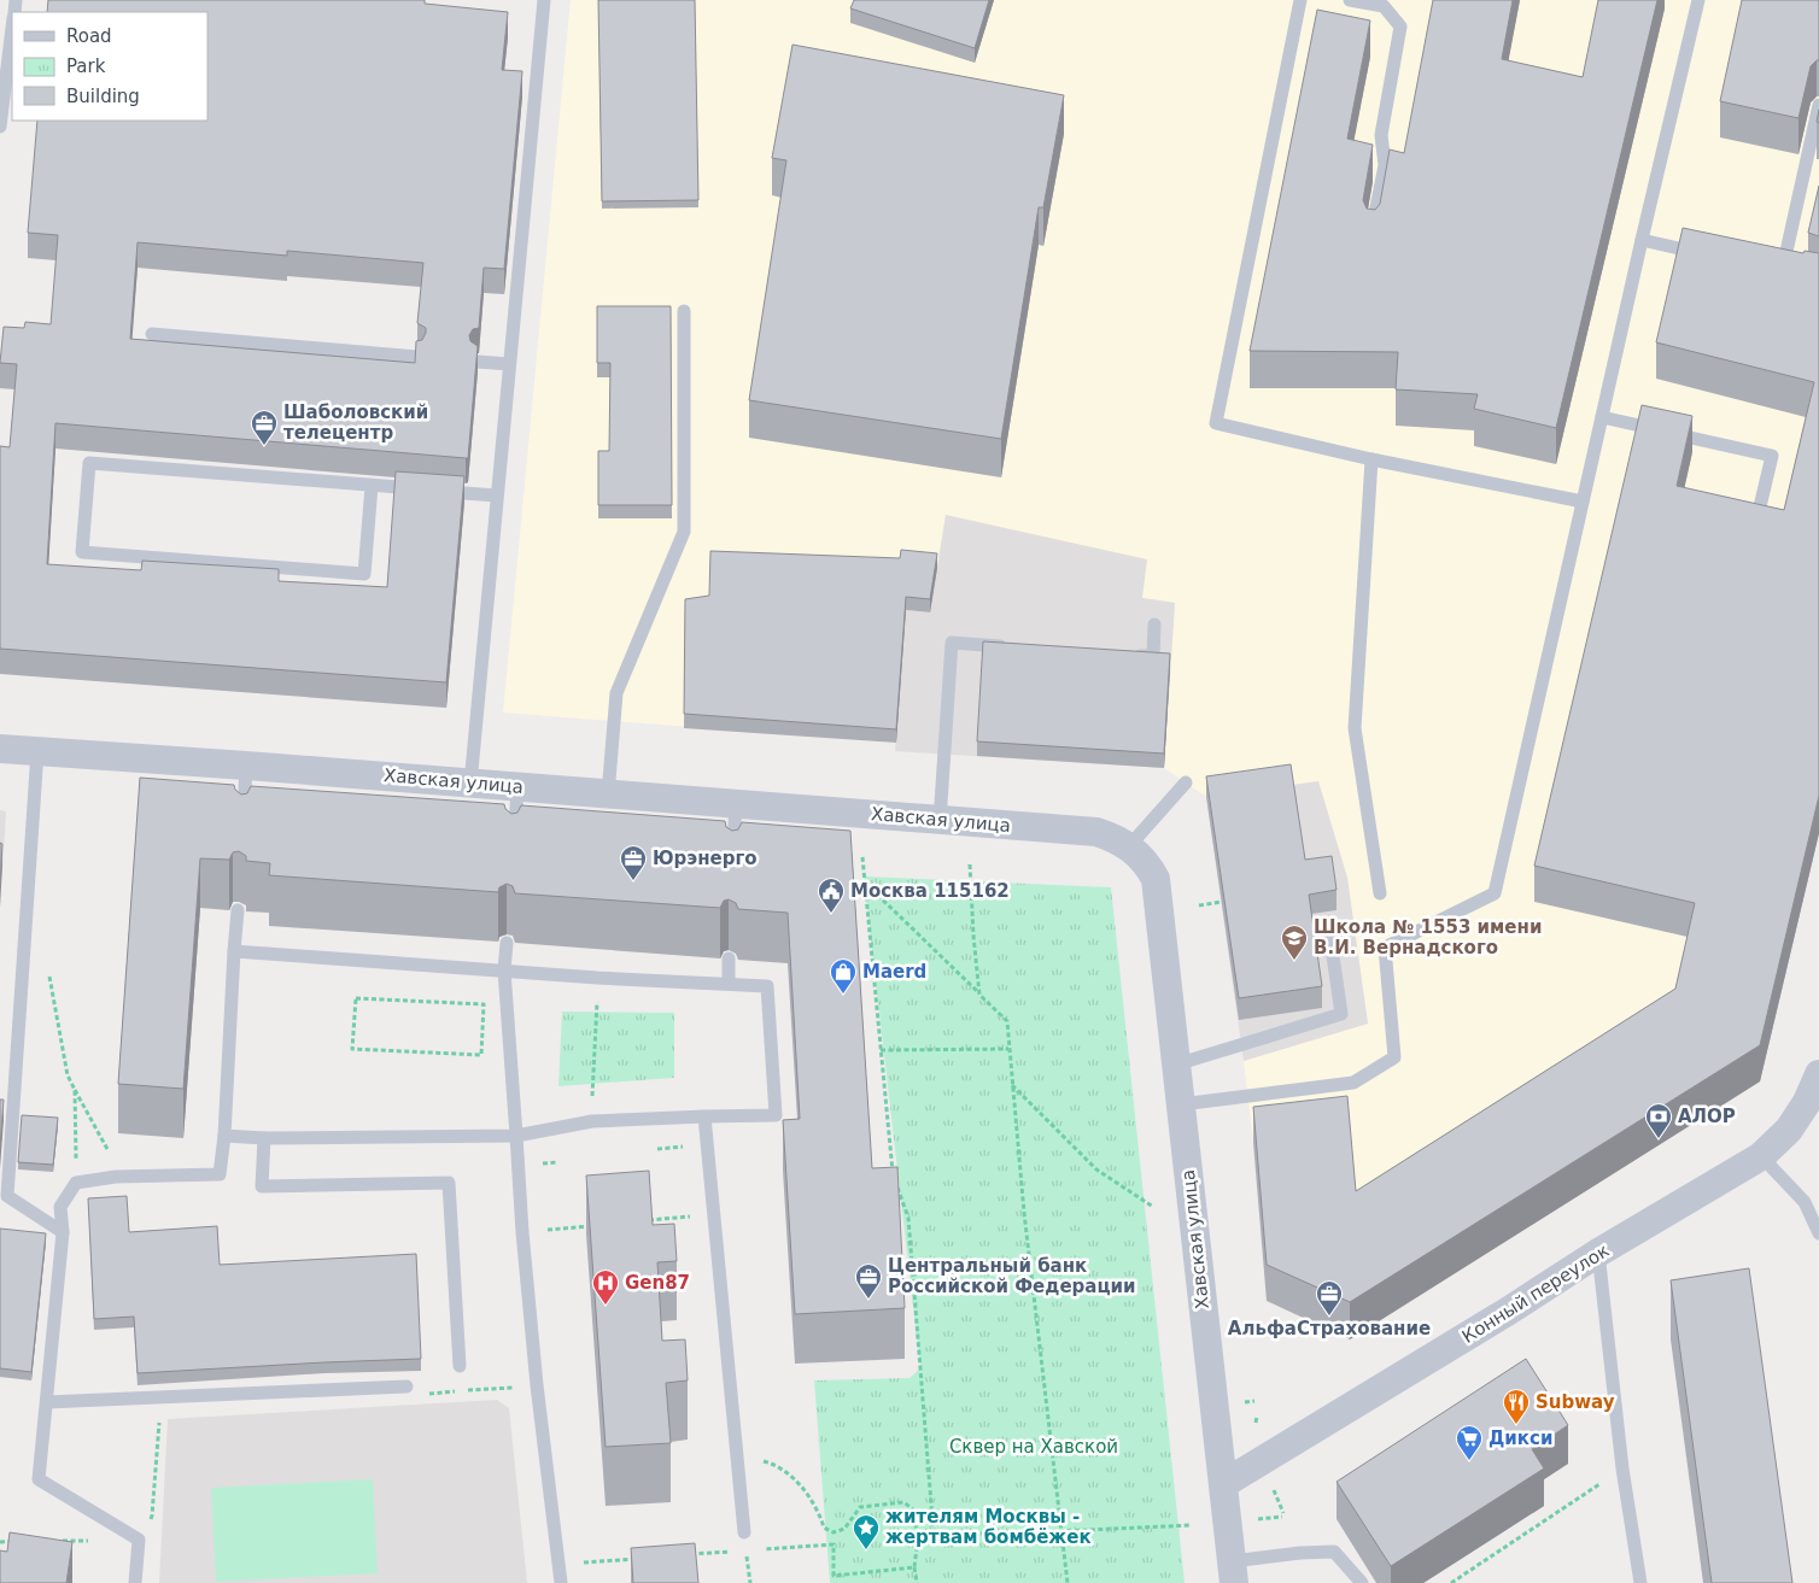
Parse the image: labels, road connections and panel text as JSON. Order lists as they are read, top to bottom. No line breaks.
{"streets":{"street":["Хавская улица","Конный переулок"]},"crossings":[["Хавская улица","Конный переулок"]],"parks":["Сквер на Хавской"],"places":{"office":["Шаболовский телецентр","Юрэнерго","Центральный банк Российской Федерации","АльфаСтрахование"],"public building":["Москва 115162"],"school or university":["Школа № 1553 имени В.И. Вернадского"],"shop":["Maerd"],"bank":["АЛОР"],"hospital":["Gen87"],"restaurant":["Subway"],"supermarket":["Дикси"],"place":["жителям Москвы - жертвам бомбёжек"]},"legend":["Road","Park","Building"]}
